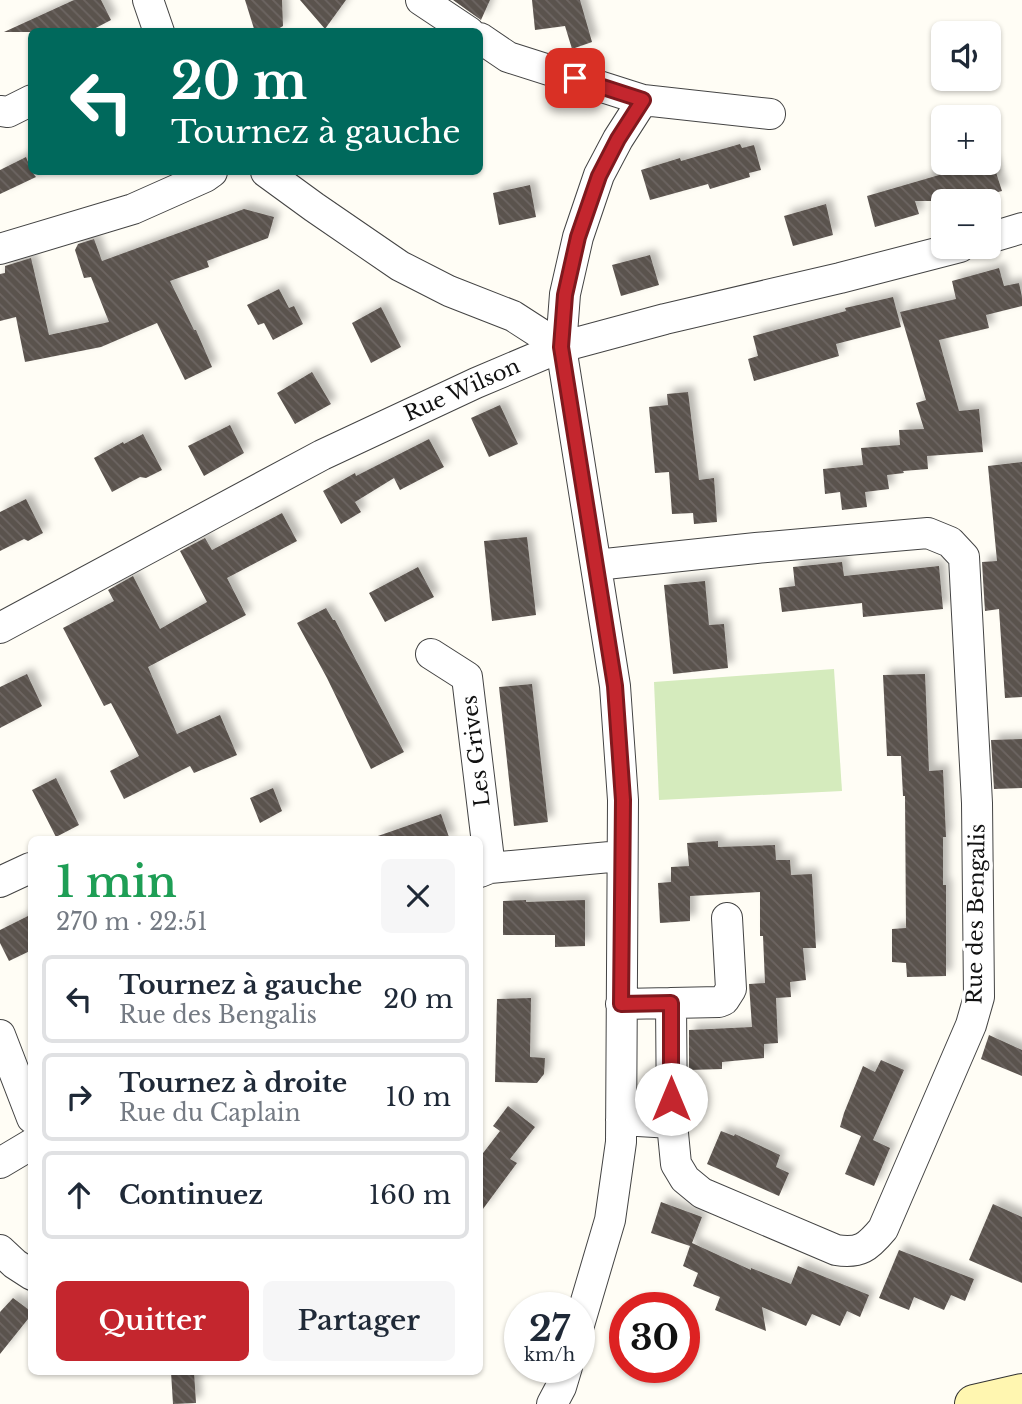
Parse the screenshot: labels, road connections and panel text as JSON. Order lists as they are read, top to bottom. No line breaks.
{"streets":{"street":["Rue Wilson","Les Grives","Rue des Bengalis"]},"page":{"map_buttons":["+","−"],"turn":["20 m","Tournez à gauche"],"heading":["1 min","270 m · 22:51"],"list":[{"name":"Tournez à gauche","note":"Rue des Bengalis","value":"20 m"},{"name":"Tournez à droite","note":"Rue du Caplain","value":"10 m"},{"name":"Continuez","value":"160 m"}],"buttons":["Quitter","Partager"],"speed":"27 km/h","limit":"30"}}
